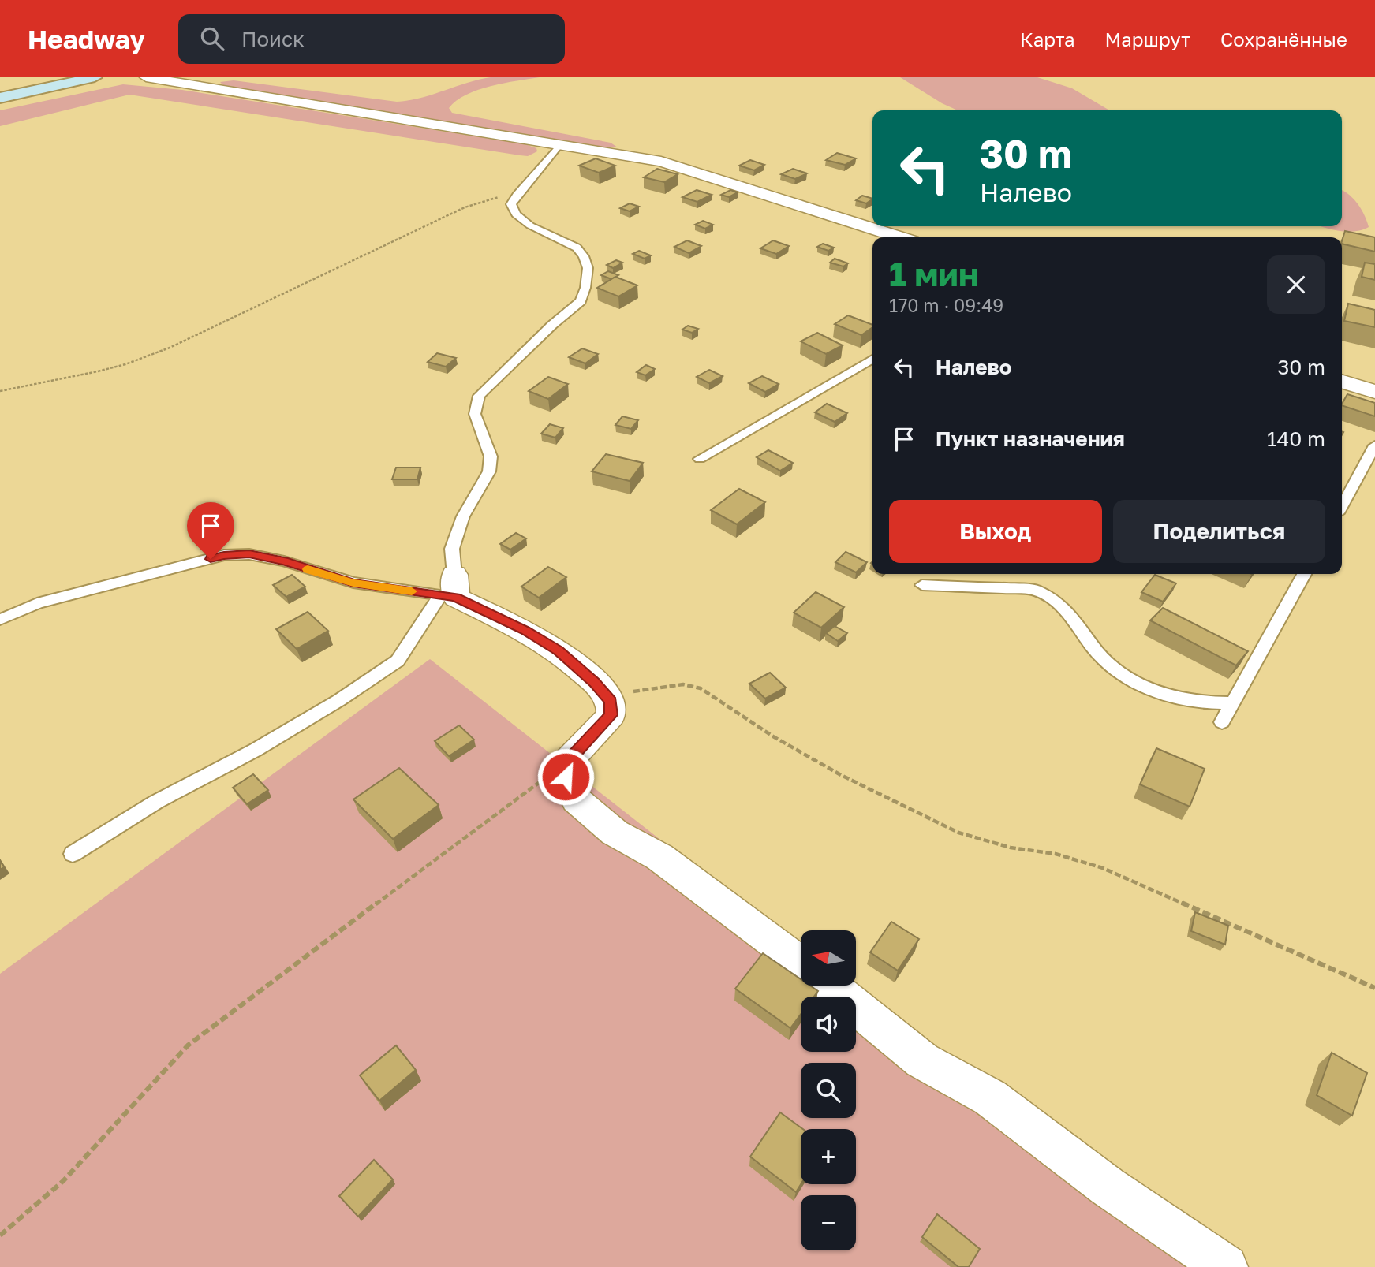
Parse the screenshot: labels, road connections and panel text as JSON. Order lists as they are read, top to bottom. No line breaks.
{"north":"left","page":{"header":"Headway","search":"Поиск","nav":["Карта","Маршрут","Сохранённые"],"turn":["30 m","Налево"],"heading":["1 мин","170 m · 09:49"],"list":[{"name":"Налево","value":"30 m"},{"name":"Пункт назначения","value":"140 m"}],"buttons":["Выход","Поделиться"],"map_buttons":["+","−"]}}
